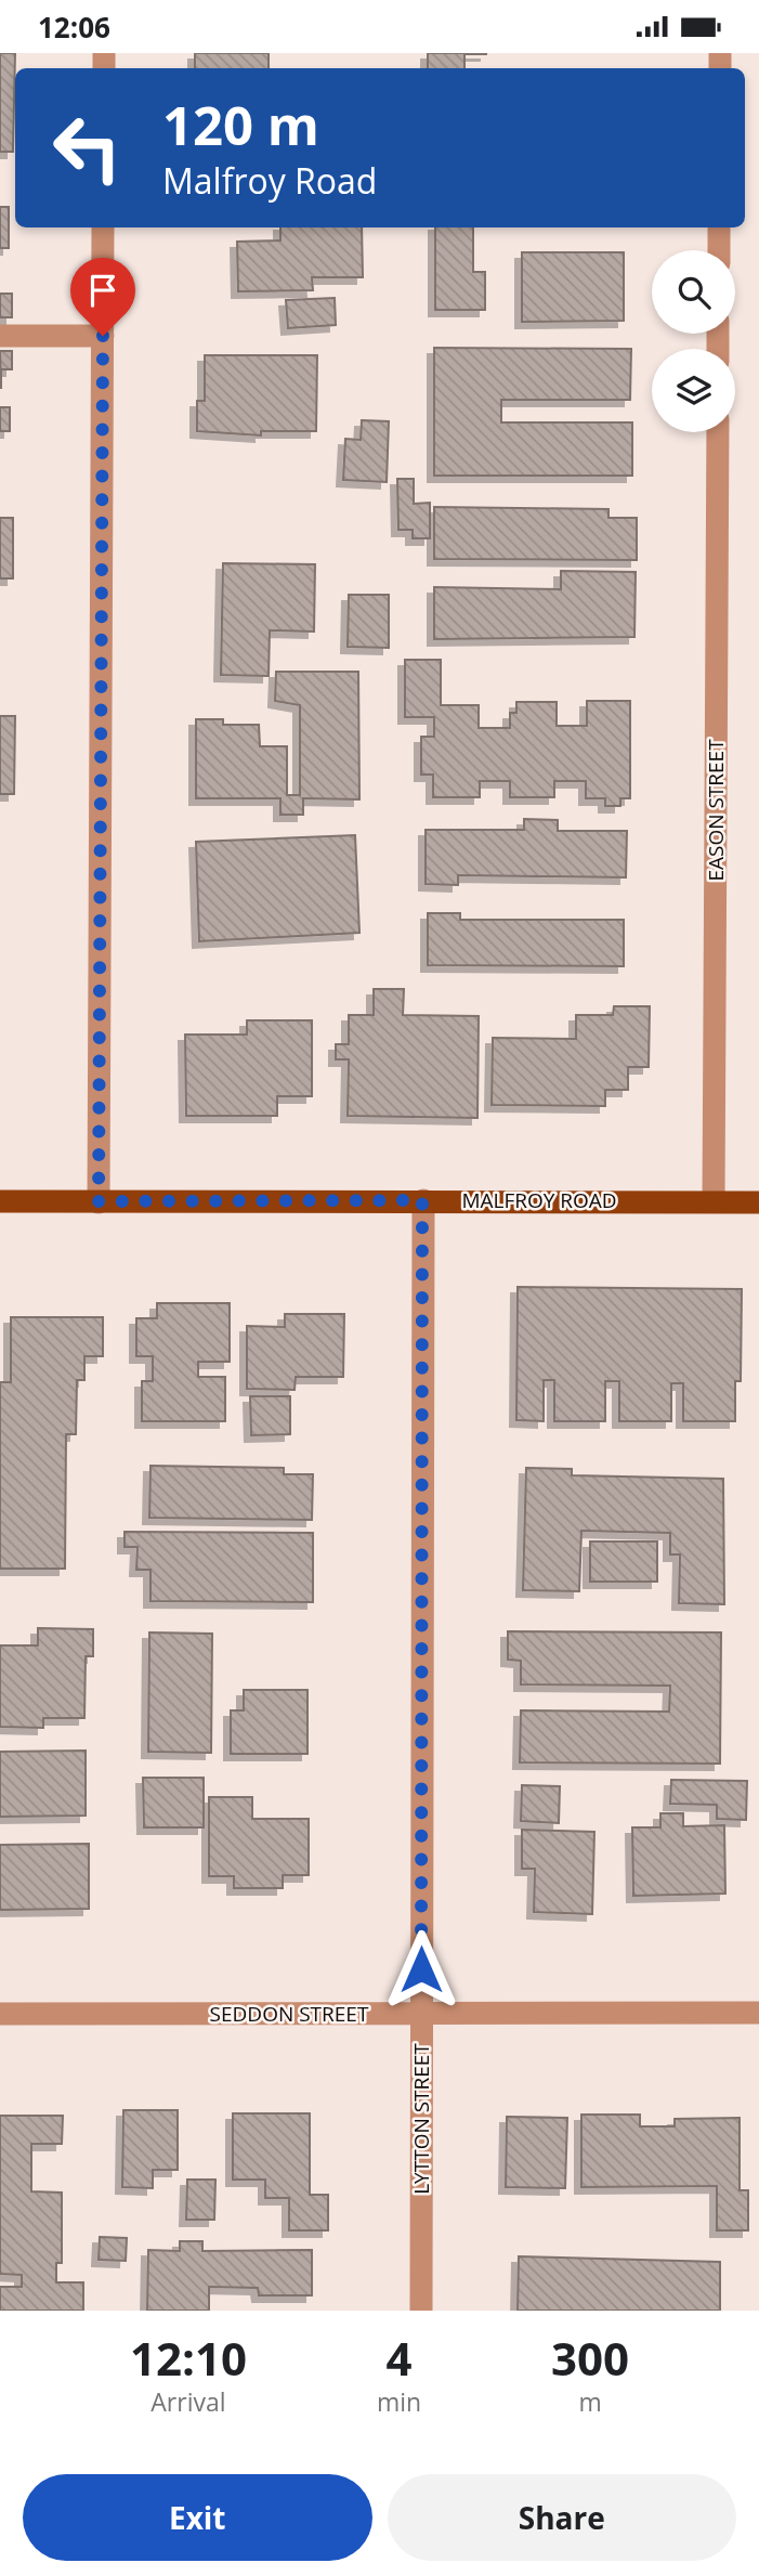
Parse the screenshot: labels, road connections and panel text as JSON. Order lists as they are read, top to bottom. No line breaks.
{"streets":{"main road":["MALFROY ROAD"],"street":["EASON STREET","SEDDON STREET","LYTTON STREET"]},"crossings":[["EASON STREET","MALFROY ROAD"],["MALFROY ROAD","LYTTON STREET"],["SEDDON STREET","LYTTON STREET"]],"page":{"status":"12:06","turn":["120 m","Malfroy Road"],"eta":["12:10","Arrival","4","min","300","m"],"buttons":["Exit","Share"]}}
